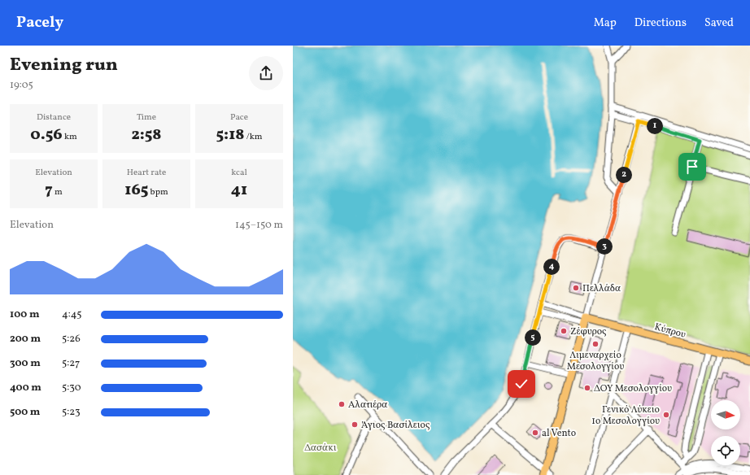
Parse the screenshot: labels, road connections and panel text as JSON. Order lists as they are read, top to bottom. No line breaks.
{"streets":{"main road":["Κύπρου"]},"parks":["Δασάκι"],"places":["Πελλάδα","Ζέφυρος","Λιμεναρχείο Μεσολογγίου","ΔΟΥ Μεσολογγίου","Αλατιέρα","Γενικό Λύκειο 1ο Μεσολογγίου","Άγιος Βασίλειος","al Vento"],"north":"right","page":{"header":"Pacely","nav":["Map","Directions","Saved"],"heading":["Evening run","19:05"],"stats":[["Distance","0.56 km"],["Time","2:58"],["Pace","5:18 /km"],["Elevation","7 m"],["Heart rate","165 bpm"],["kcal","41"]],"pins":["1","2","3","4","5"],"chart":["Elevation","145–150 m"],"list":[{"name":"100 m","note":"4:45"},{"name":"200 m","note":"5:26"},{"name":"300 m","note":"5:27"},{"name":"400 m","note":"5:30"},{"name":"500 m","note":"5:23"}]}}
